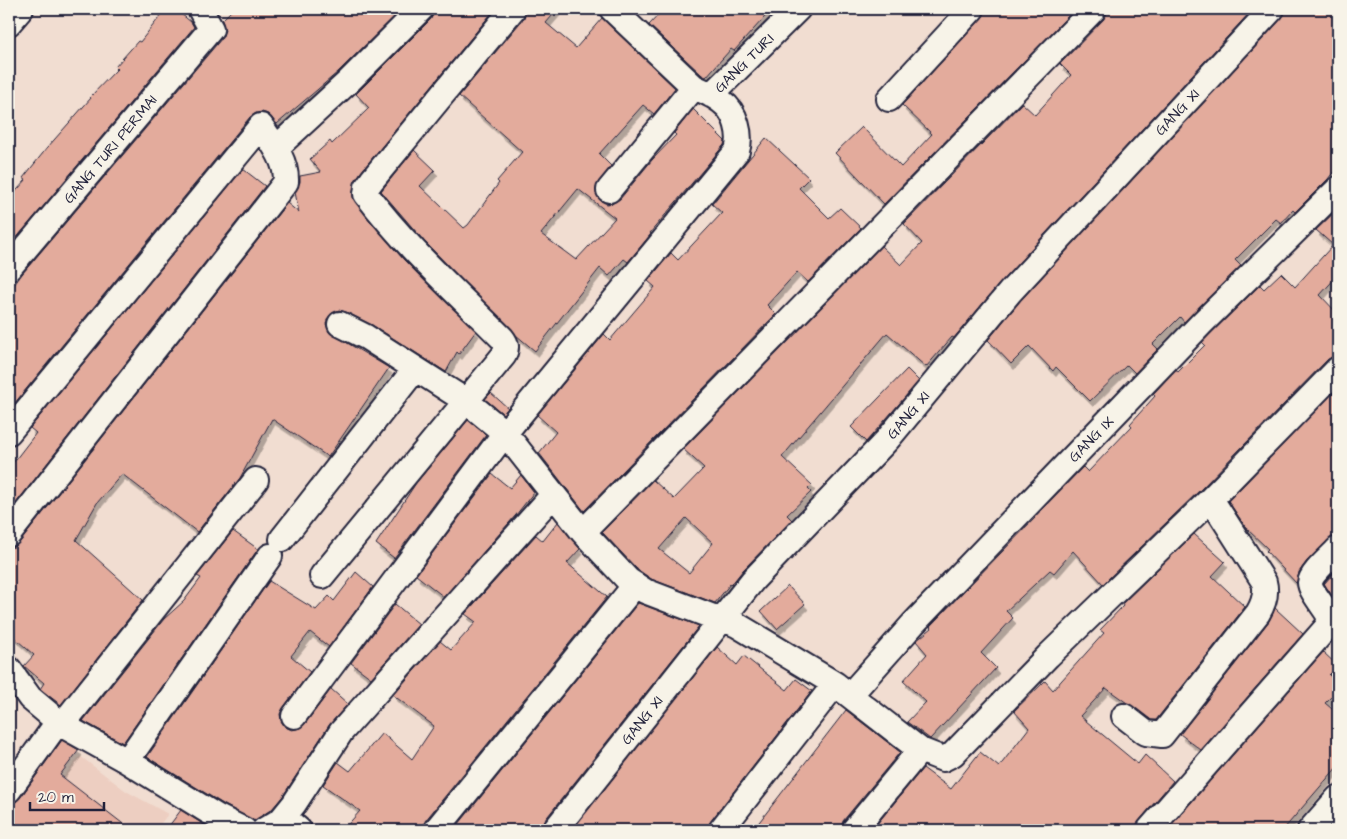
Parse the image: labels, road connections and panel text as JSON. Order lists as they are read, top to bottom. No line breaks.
{"streets":{"street":["GANG TURI","GANG XI","GANG TURI PERMAI","GANG IX"]},"scale_bar":"20 m"}
